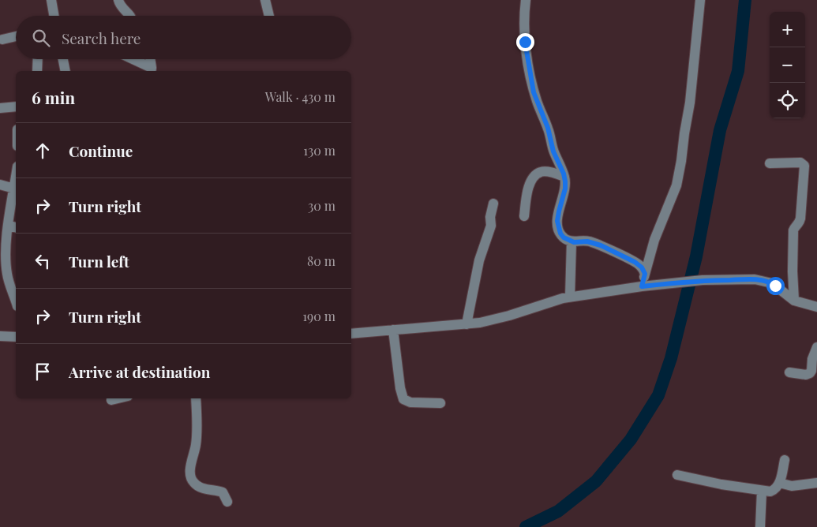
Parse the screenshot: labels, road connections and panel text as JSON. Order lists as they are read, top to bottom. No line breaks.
{"page":{"map_buttons":["+","−"],"search":"Search here","heading":["6 min","Walk · 430 m"],"list":[["Continue","130 m"],["Turn right","30 m"],["Turn left","80 m"],["Turn right","190 m"],"Arrive at destination"]}}
